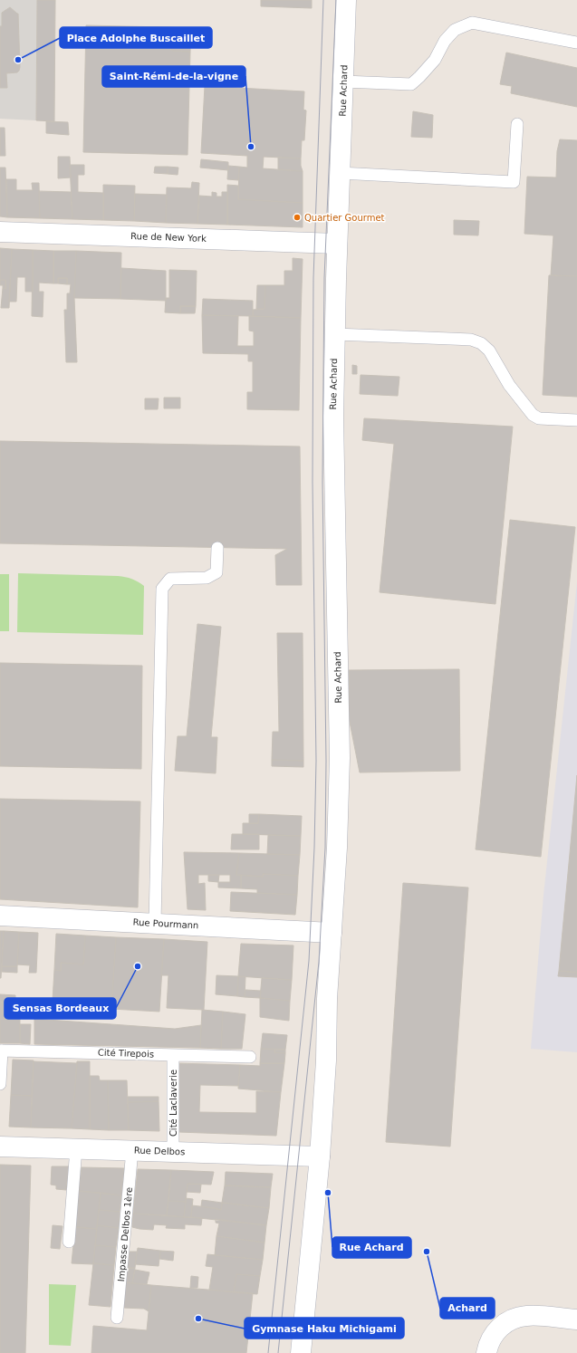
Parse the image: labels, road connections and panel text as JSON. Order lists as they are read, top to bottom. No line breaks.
{"streets":{"street":["Rue Achard","Rue de New York","Rue Pourmann","Rue Delbos"],"lane":["Cité Tirepois","Cité Laclaverie","Impasse Delbos 1ère"]},"crossings":[["Rue Achard","Rue de New York"],["Rue Achard","Rue Pourmann"],["Rue Achard","Rue Delbos"],["Cité Tirepois","Cité Laclaverie"],["Cité Laclaverie","Rue Delbos"],["Rue Delbos","Impasse Delbos 1ère"]],"places":["Place Adolphe Buscaillet","Saint-Rémi-de-la-vigne","Quartier Gourmet","Sensas Bordeaux","Rue Achard","Achard","Gymnase Haku Michigami"]}
